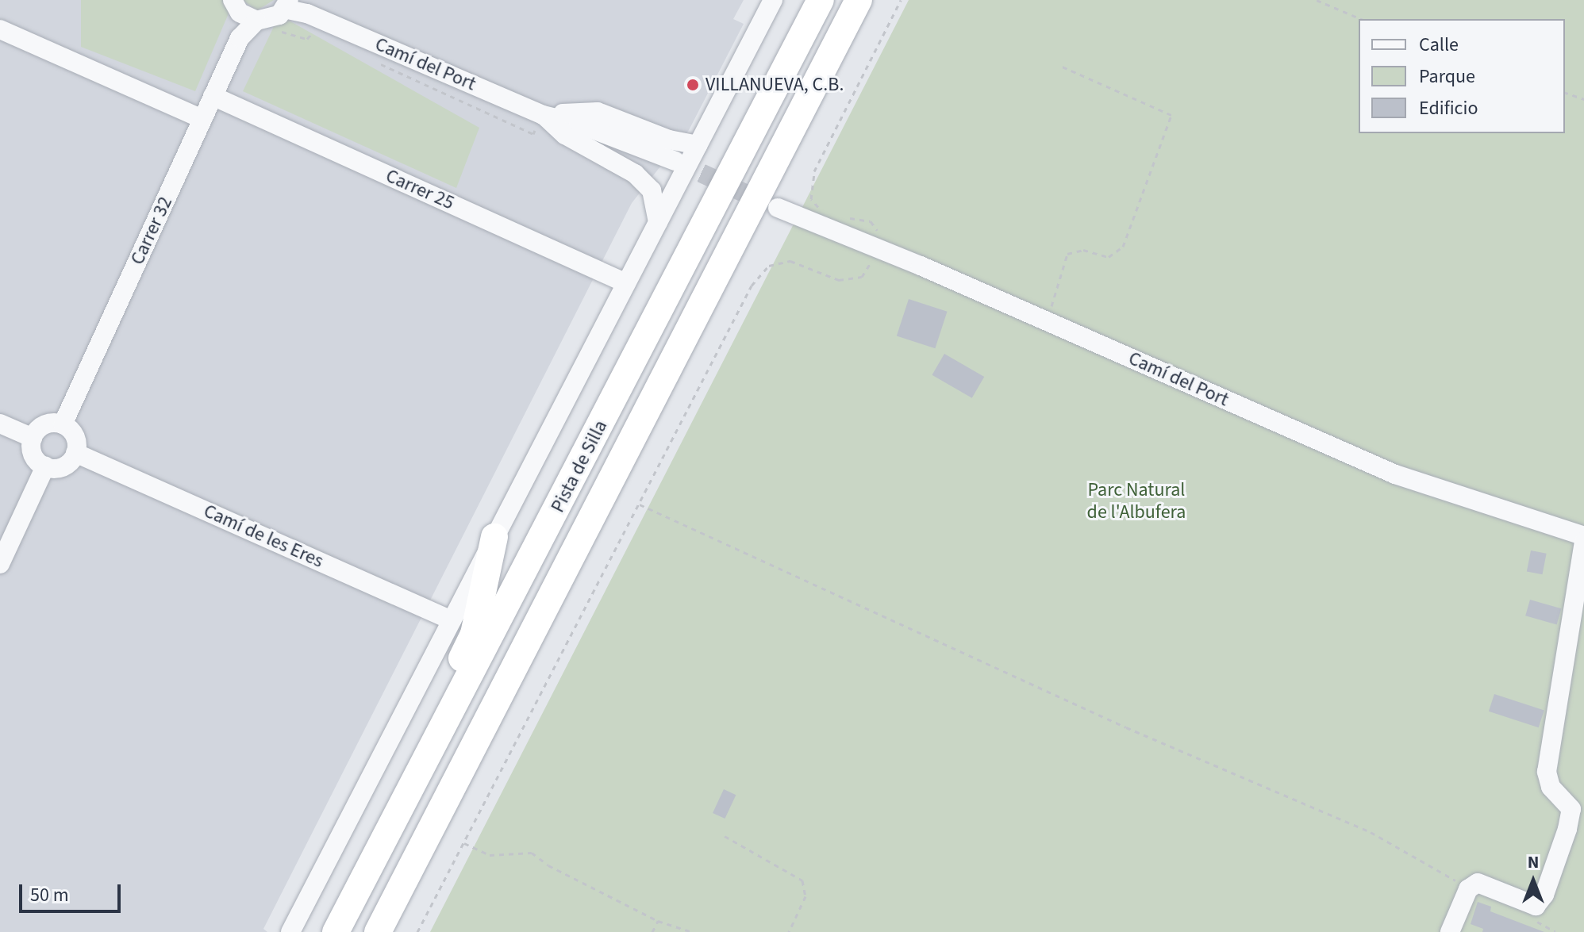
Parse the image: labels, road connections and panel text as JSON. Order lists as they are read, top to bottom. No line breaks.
{"streets":{"highway":["Pista de Silla"],"street":["Camí del Port","Carrer 25","Carrer 32","Camí de les Eres"]},"crossings":[["Carrer 25","Carrer 32"],["Carrer 32","Camí de les Eres"]],"parks":["Parc Natural de l'Albufera"],"places":["VILLANUEVA, C.B."],"legend":["Calle","Parque","Edificio"],"scale_bar":"50 m","north":"top"}
